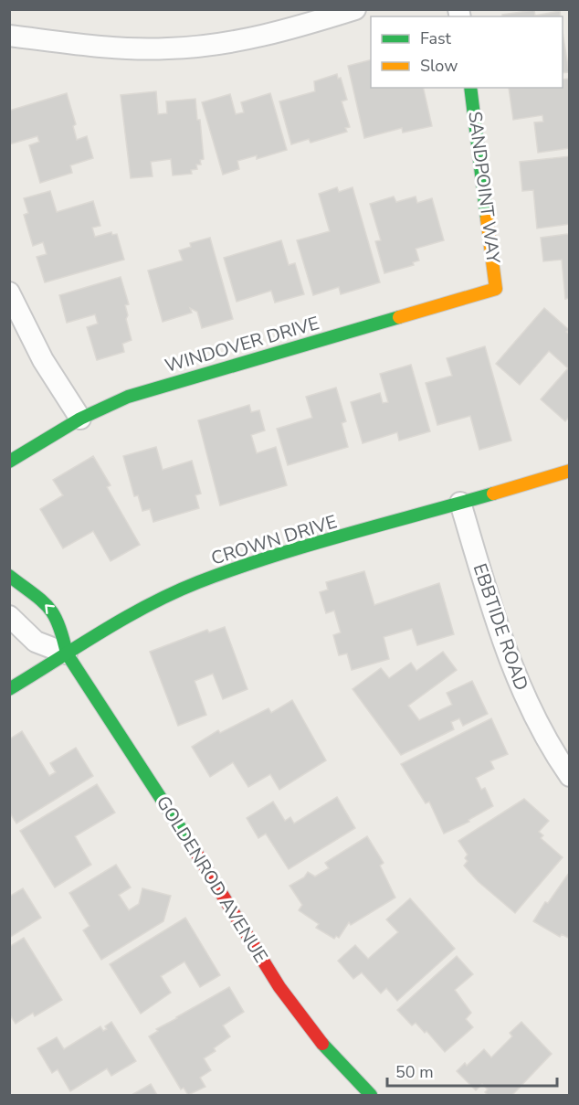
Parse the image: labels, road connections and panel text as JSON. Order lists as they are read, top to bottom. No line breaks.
{"streets":{"street":["SANDPOINT WAY","WINDOVER DRIVE","CROWN DRIVE","EBBTIDE ROAD","GOLDENROD AVENUE"]},"crossings":[["SANDPOINT WAY","WINDOVER DRIVE"],["CROWN DRIVE","EBBTIDE ROAD"],["CROWN DRIVE","GOLDENROD AVENUE"]],"legend":["Fast","Slow"],"scale_bar":"50 m"}
